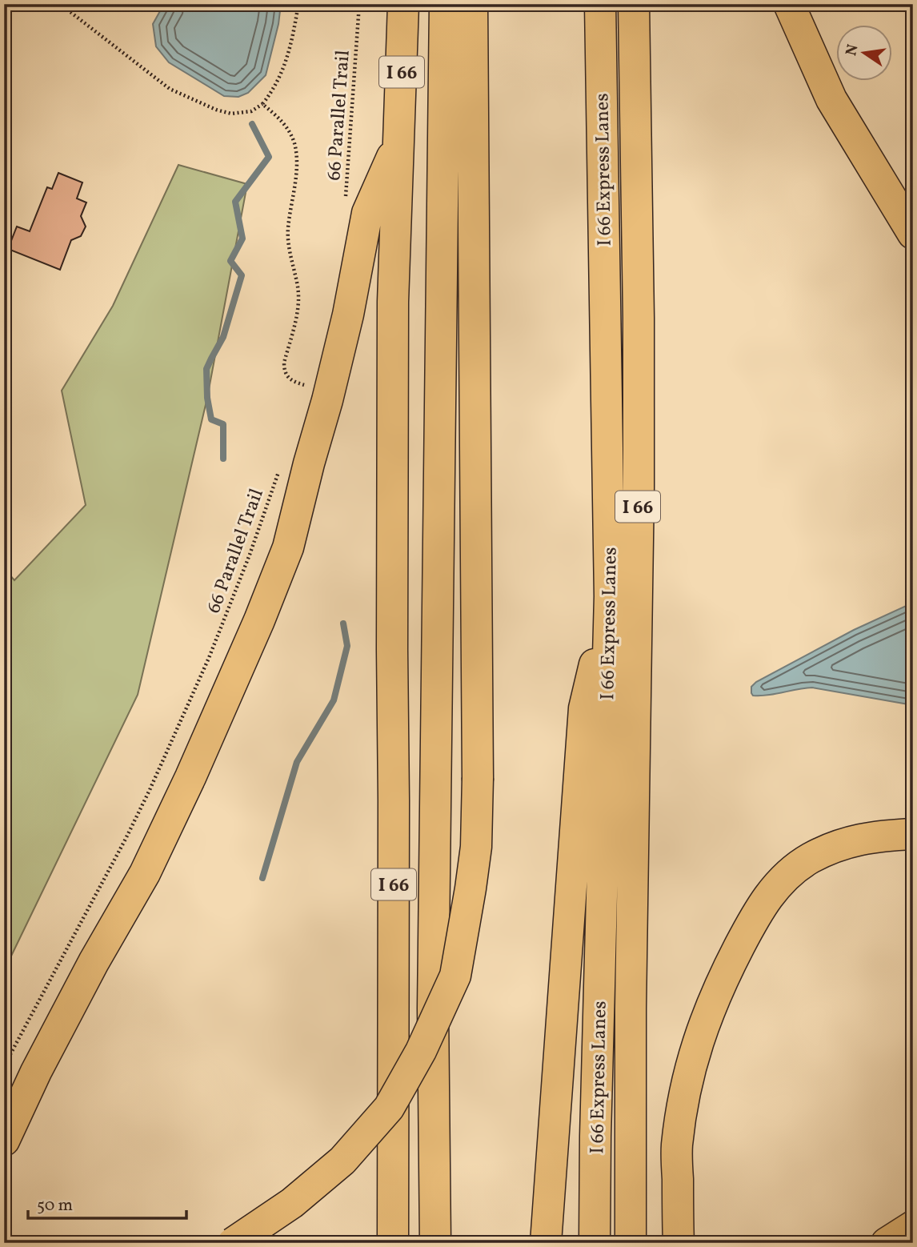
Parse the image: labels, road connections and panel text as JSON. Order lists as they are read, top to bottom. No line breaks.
{"streets":{"highway":["I 66","I 66 Express Lanes"],"path":["66 Parallel Trail"]},"scale_bar":"50 m","north":"left"}
